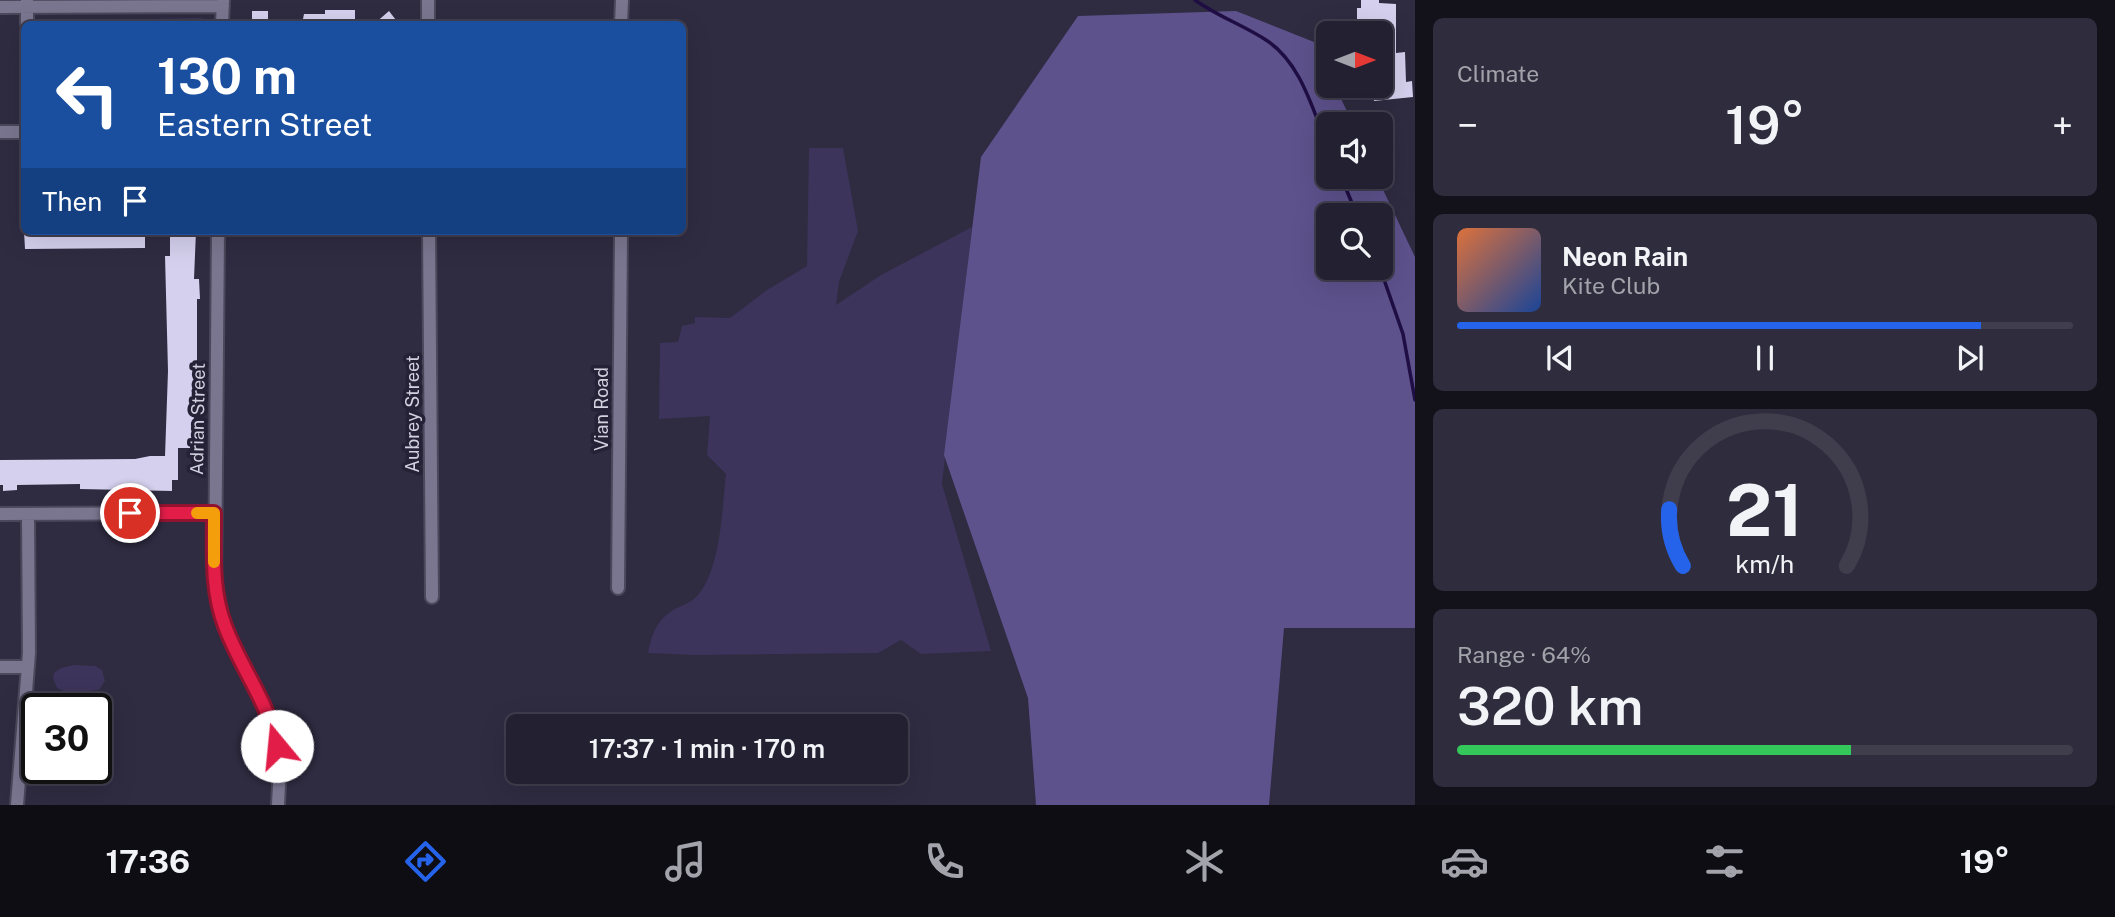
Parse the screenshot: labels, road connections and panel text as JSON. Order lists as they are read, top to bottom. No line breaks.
{"streets":{"street":["Vian Road","Aubrey Street","Adrian Street"]},"north":"right","page":{"tile":["Climate",["Range · 64%","320 km"]],"turn":["130 m","Eastern Street"],"heat":["−","19°","+"],"then":"Then","song":["Neon Rain","Kite Club"],"limit":"30","trip":"17:37 · 1 min · 170 m","tabs":["17:36","19°"],"gauge":["21","km/h"]}}
